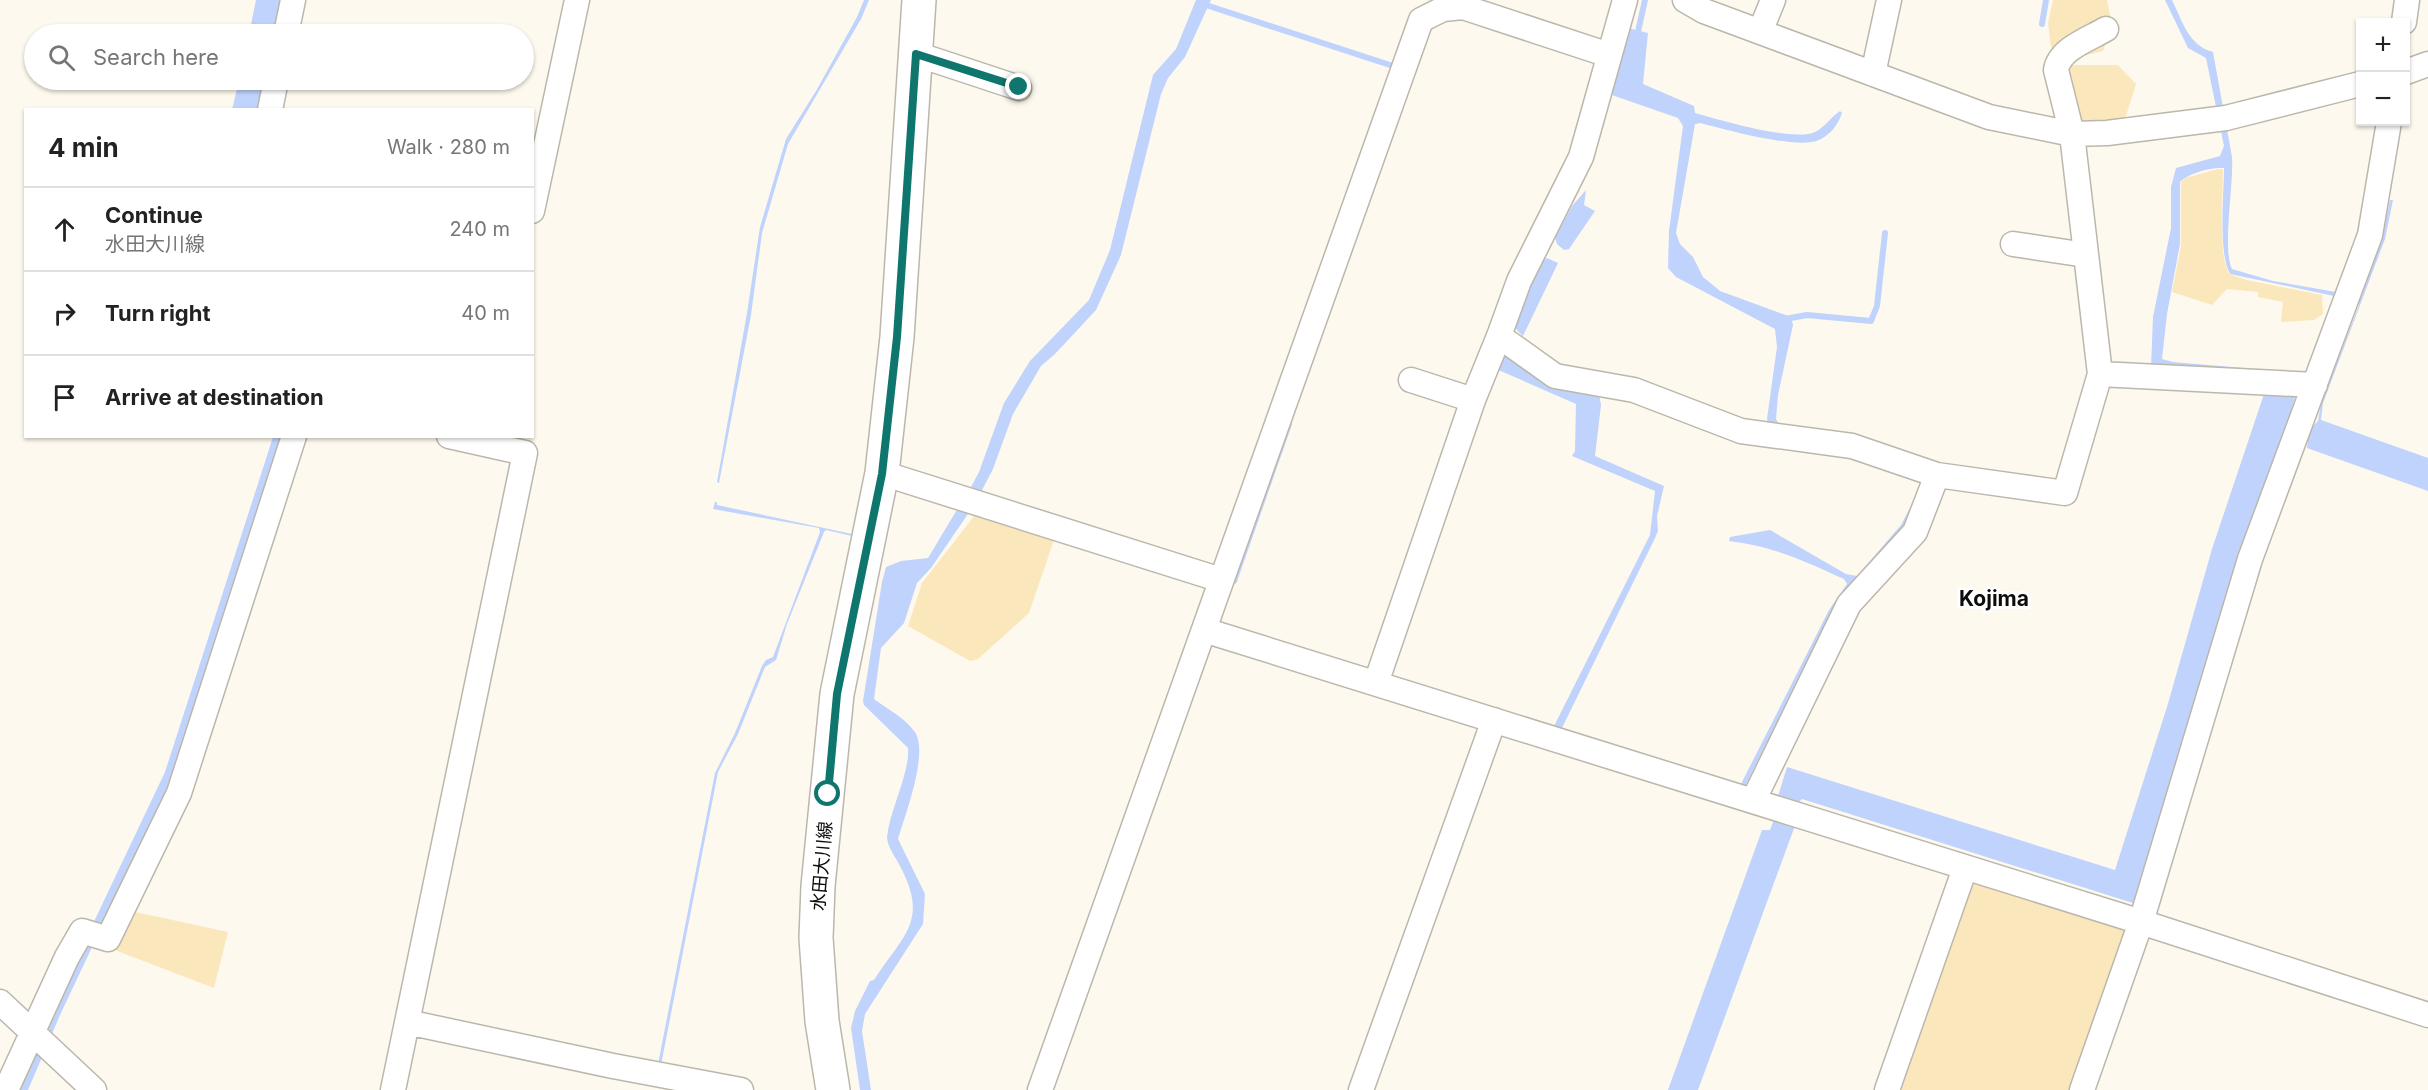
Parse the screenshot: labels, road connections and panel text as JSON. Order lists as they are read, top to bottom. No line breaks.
{"streets":{"main road":["水田大川線"]},"districts":["Kojima"],"page":{"map_buttons":["+","−"],"search":"Search here","heading":["4 min","Walk · 280 m"],"list":[["Continue","水田大川線","240 m"],["Turn right","40 m"],"Arrive at destination"]}}
